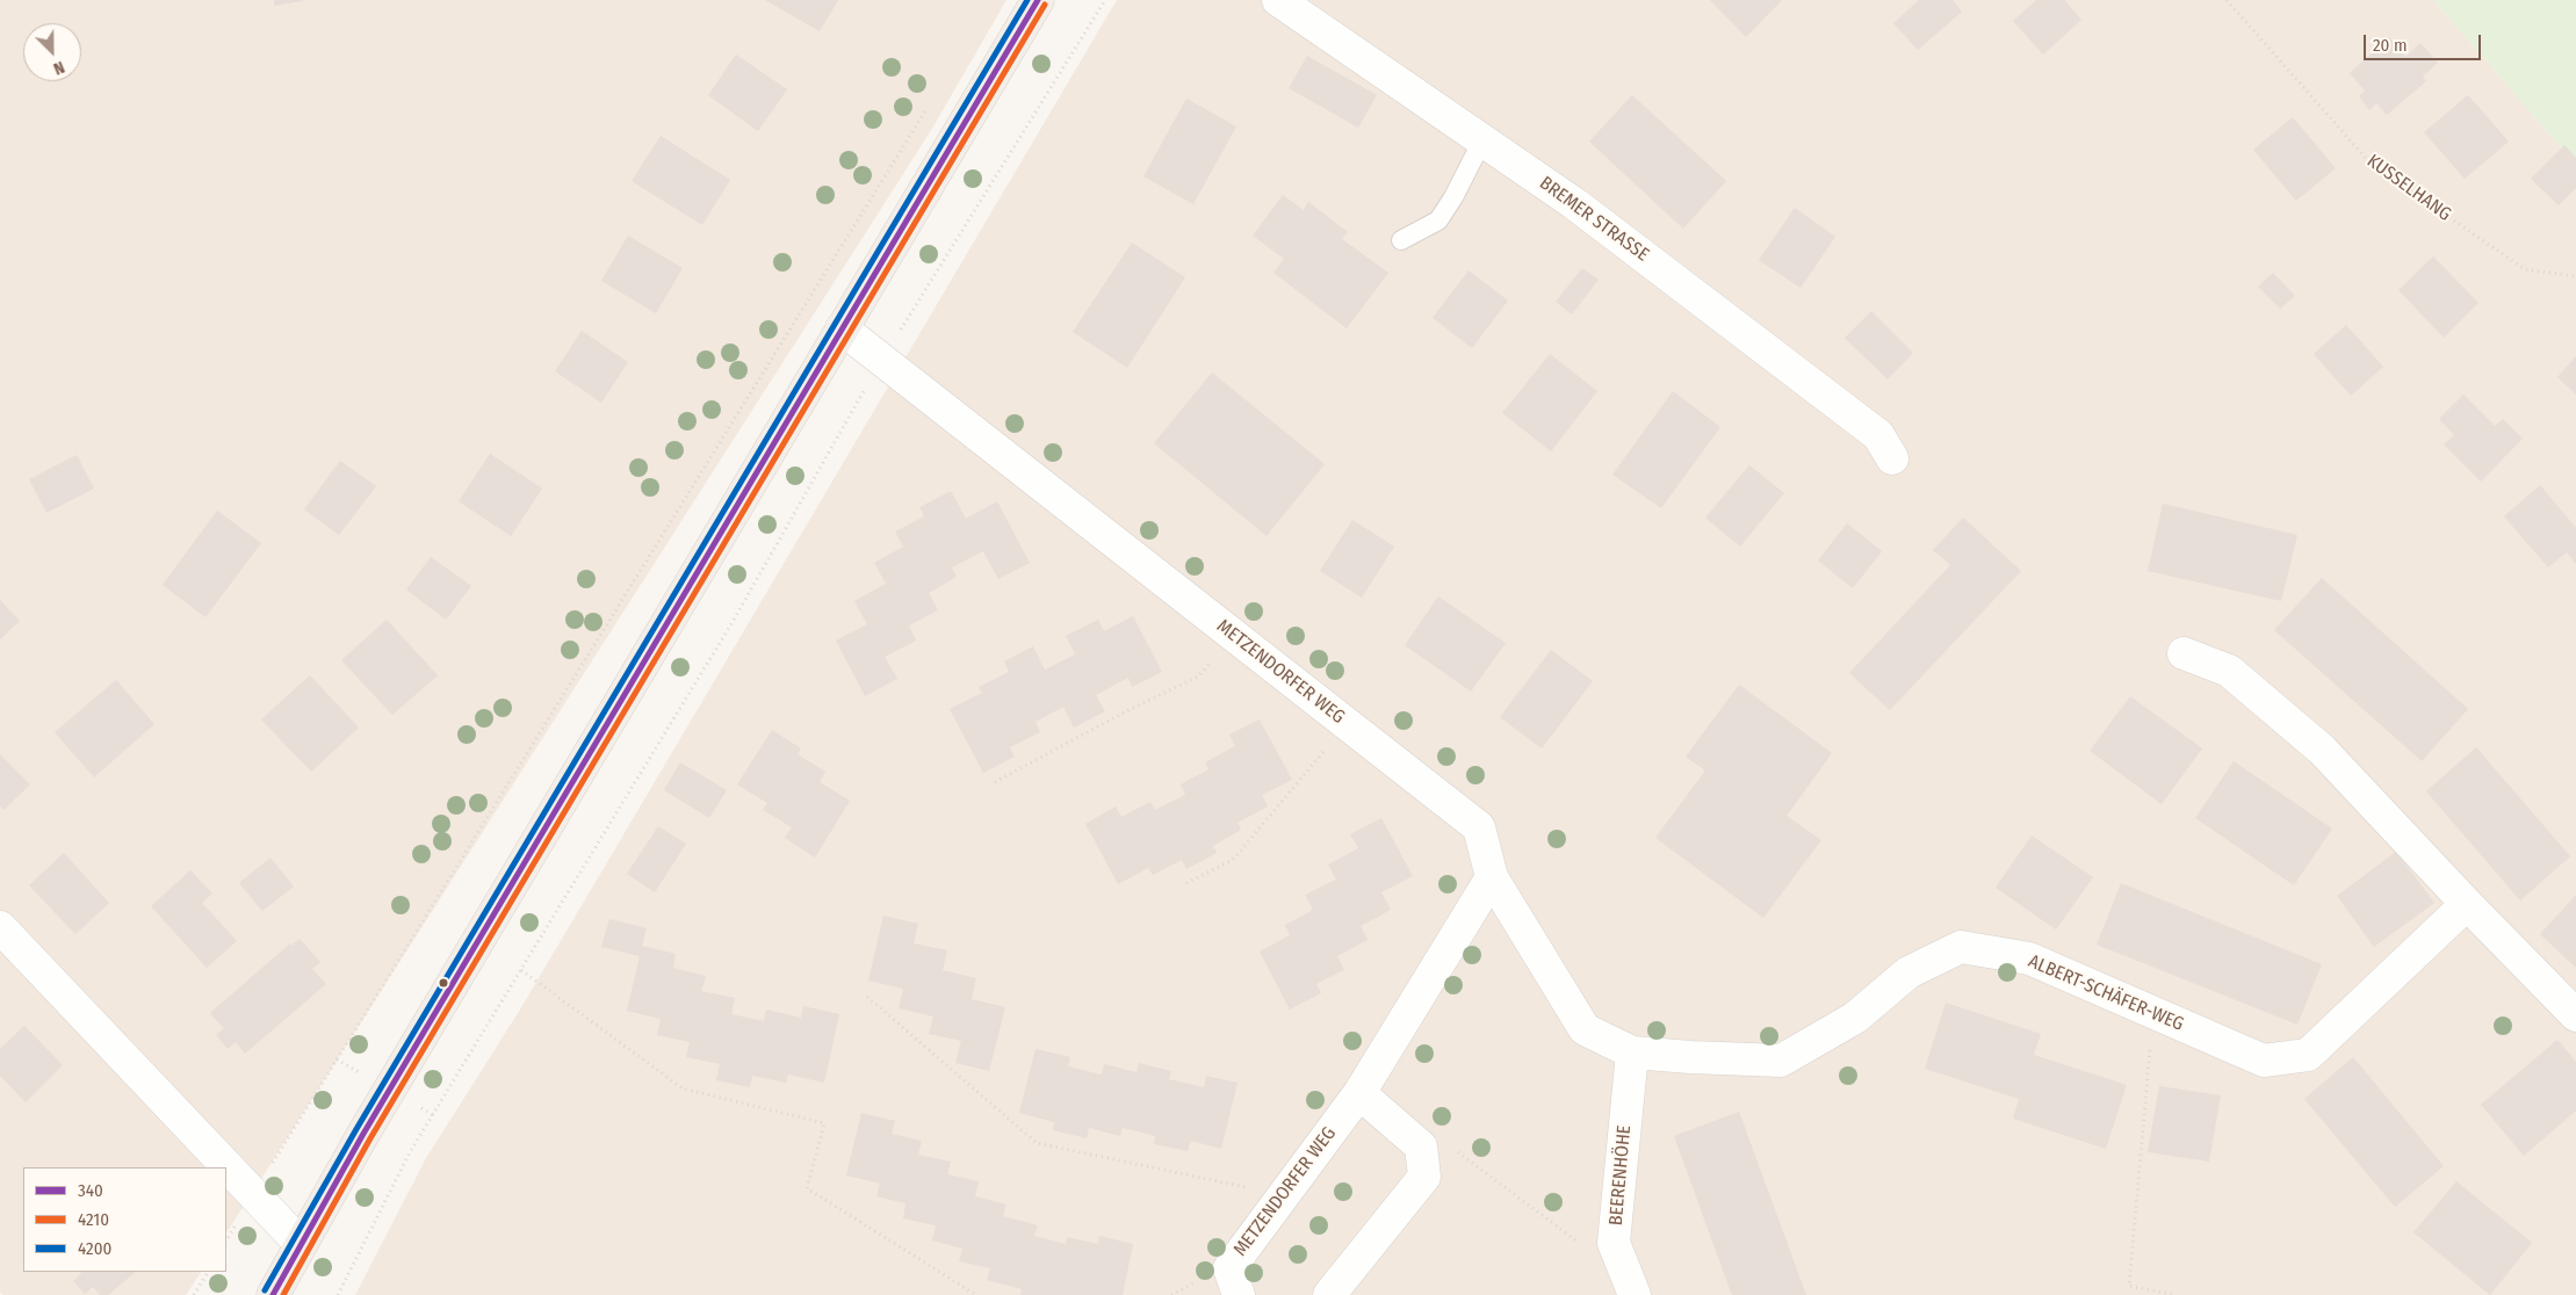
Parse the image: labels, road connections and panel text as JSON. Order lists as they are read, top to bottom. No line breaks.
{"streets":{"street":["BREMER STRASSE","METZENDORFER WEG","ALBERT-SCHÄFER-WEG","BEERENHÖHE"],"path":["KUSSELHANG"]},"crossings":[["METZENDORFER WEG","ALBERT-SCHÄFER-WEG"],["ALBERT-SCHÄFER-WEG","BEERENHÖHE"]],"lines":["transit line 340","transit line 4200","transit line 4210"],"legend":["340","4210","4200"],"scale_bar":"20 m","north":"bottom right"}
